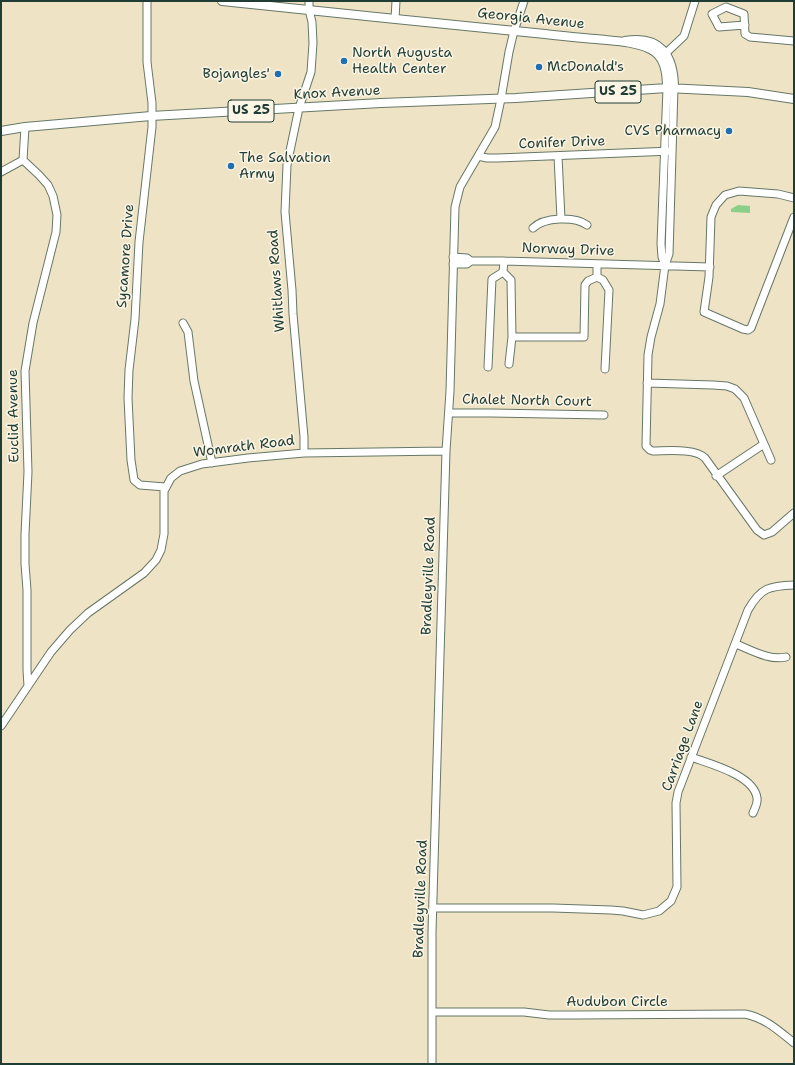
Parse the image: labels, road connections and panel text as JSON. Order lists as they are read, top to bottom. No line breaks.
{"streets":{"main road":["Georgia Avenue","US 25","Knox Avenue"],"street":["Conifer Drive","Norway Drive","Sycamore Drive","Whitlaws Road","Chalet North Court","Euclid Avenue","Womrath Road","Bradleyville Road","Carriage Lane","Audubon Circle"]},"crossings":[["Georgia Avenue","US 25"],["Georgia Avenue","Knox Avenue"],["Georgia Avenue","Whitlaws Road"],["Georgia Avenue","Bradleyville Road"],["US 25","Knox Avenue"],["Knox Avenue","Sycamore Drive"],["Knox Avenue","Whitlaws Road"],["Knox Avenue","Bradleyville Road"],["Conifer Drive","Bradleyville Road"],["Norway Drive","Bradleyville Road"],["Sycamore Drive","Womrath Road"],["Whitlaws Road","Womrath Road"],["Chalet North Court","Bradleyville Road"],["Womrath Road","Bradleyville Road"],["Bradleyville Road","Carriage Lane"],["Bradleyville Road","Audubon Circle"]],"places":["North Augusta Health Center","McDonald's","Bojangles'","CVS Pharmacy","The Salvation Army"]}
